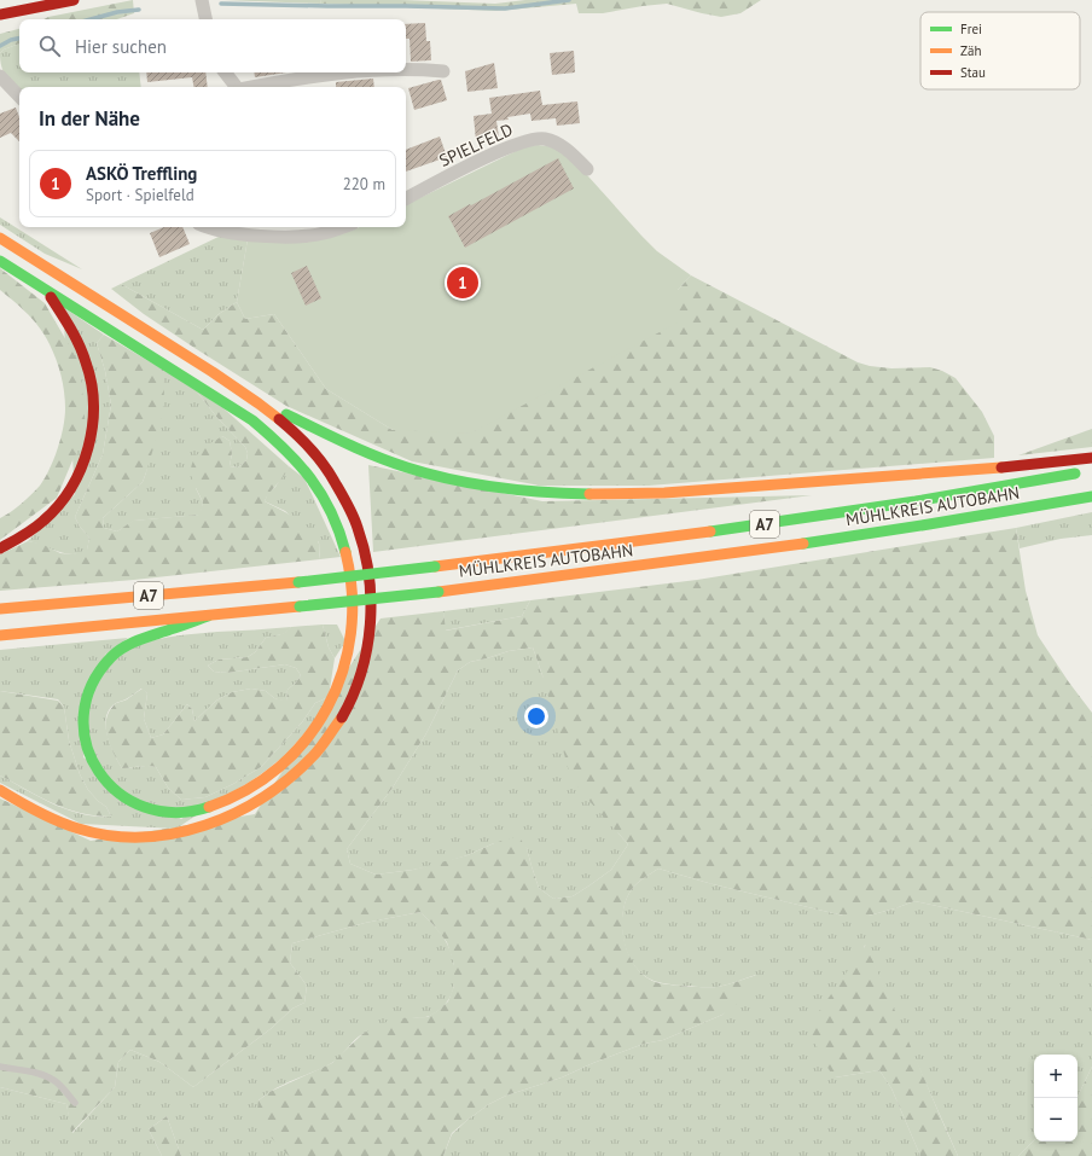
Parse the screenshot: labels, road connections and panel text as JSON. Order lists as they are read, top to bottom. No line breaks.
{"streets":{"main road":["MÜHLKREIS AUTOBAHN","A7"],"street":["SPIELFELD"]},"legend":["Frei","Zäh","Stau"],"page":{"search":"Hier suchen","heading":"In der Nähe","list":[{"mark":"1","name":"ASKÖ Treffling","note":"Sport · Spielfeld","value":"220 m"}],"pins":"1","map_buttons":["+","−"]}}
